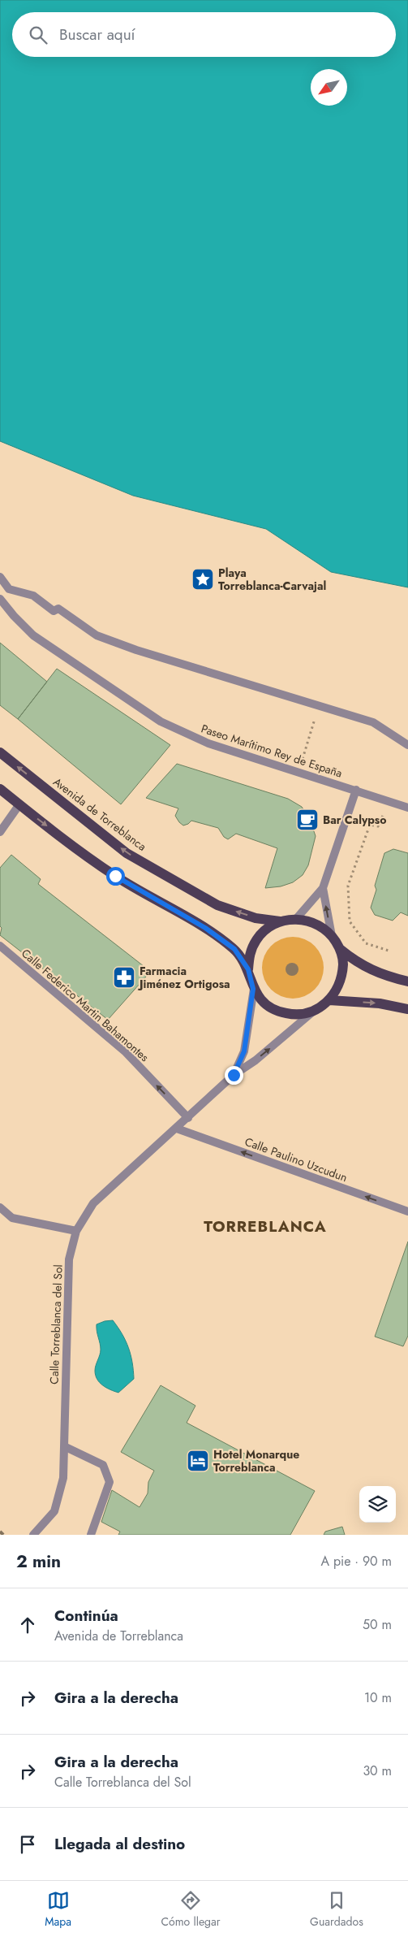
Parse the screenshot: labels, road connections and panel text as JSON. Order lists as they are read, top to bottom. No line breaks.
{"streets":{"main road":["Avenida de Torreblanca"],"street":["Paseo Marítimo Rey de España","Calle Federico Martin Bahamontes","Calle Paulino Uzcudun","Calle Torreblanca del Sol"]},"crossings":[["Avenida de Torreblanca","Calle Torreblanca del Sol"],["Calle Federico Martin Bahamontes","Calle Torreblanca del Sol"],["Calle Paulino Uzcudun","Calle Torreblanca del Sol"]],"one_way":["Calle Federico Martin Bahamontes","Calle Paulino Uzcudun"],"districts":["TORREBLANCA"],"places":{"place":["Playa Torreblanca-Carvajal"],"cafe":["Bar Calypso"],"pharmacy":["Farmacia Jiménez Ortigosa"],"hotel":["Hotel Monarque Torreblanca"]},"north":"bottom left","page":{"search":"Buscar aquí","heading":["2 min","A pie · 90 m"],"list":[["Continúa","Avenida de Torreblanca","50 m"],["Gira a la derecha","10 m"],["Gira a la derecha","Calle Torreblanca del Sol","30 m"],"Llegada al destino"],"nav":["Mapa","Cómo llegar","Guardados"]}}
